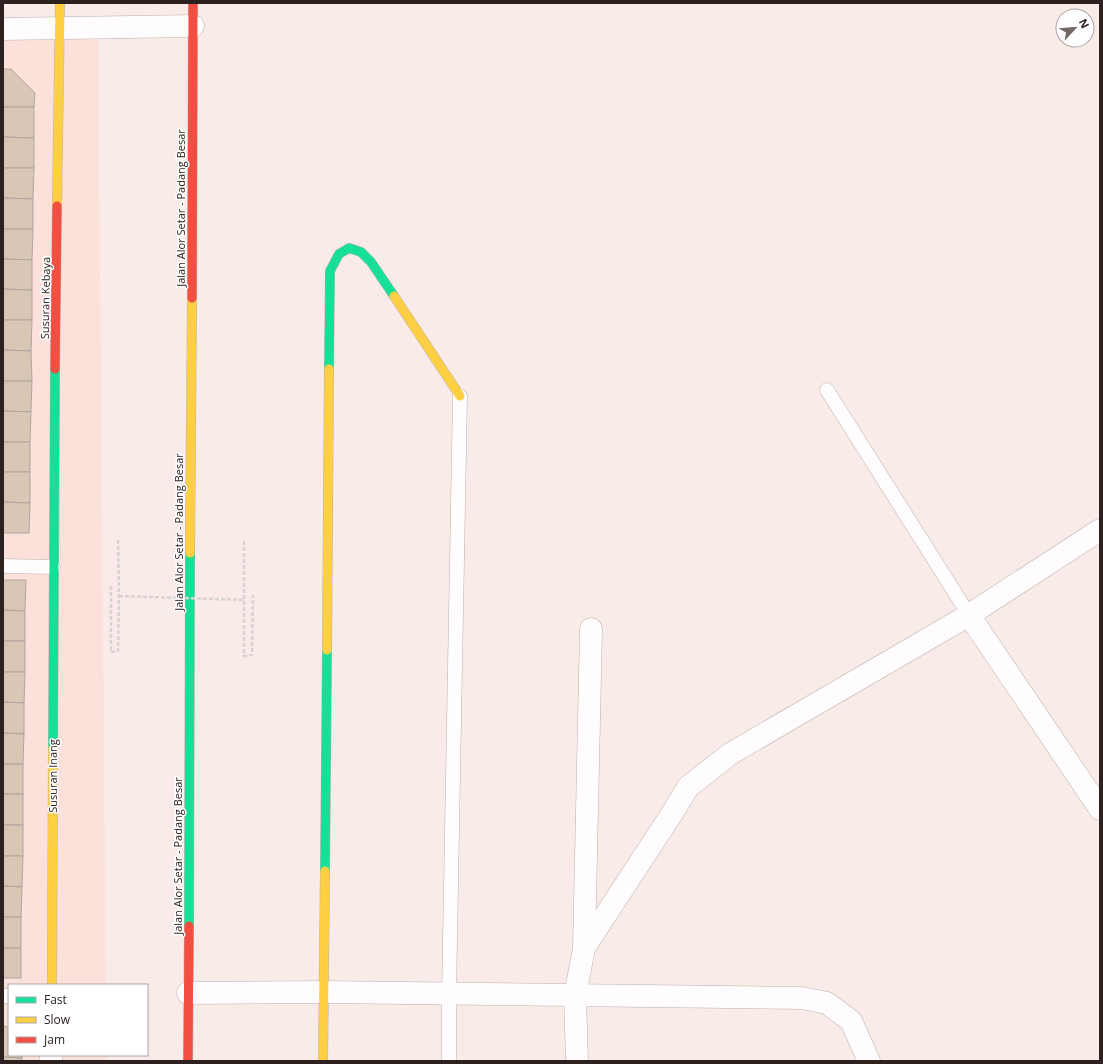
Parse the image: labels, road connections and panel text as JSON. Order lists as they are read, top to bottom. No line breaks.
{"streets":{"street":["Jalan Alor Setar - Padang Besar","Susuran Kebaya","Susuran Inang"]},"crossings":[["Susuran Kebaya","Susuran Inang"]],"legend":["Fast","Slow","Jam"],"north":"top right"}
